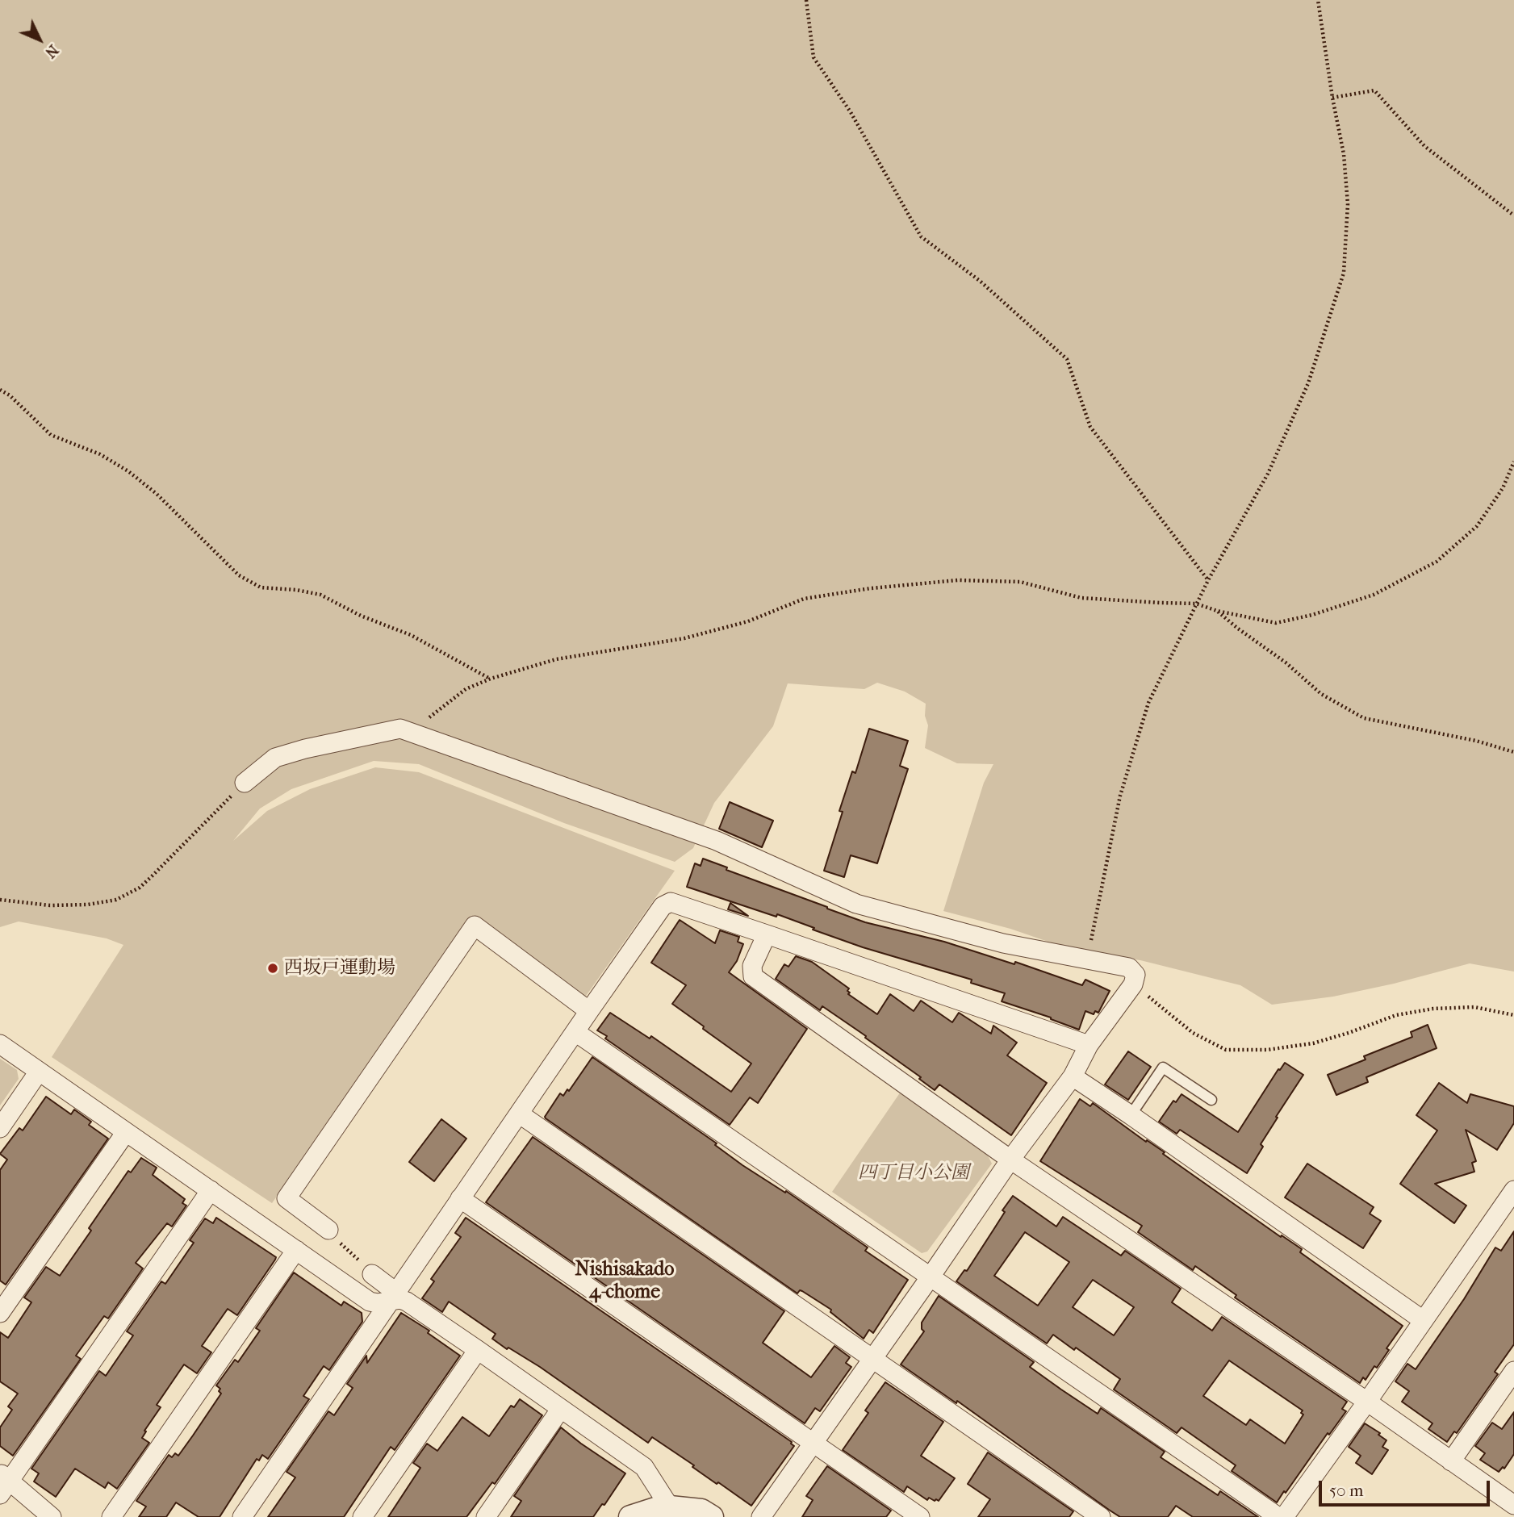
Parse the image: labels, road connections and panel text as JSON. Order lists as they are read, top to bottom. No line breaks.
{"districts":["Nishisakado 4-chome"],"parks":["四丁目小公園"],"places":["西坂戸運動場"],"scale_bar":"50 m","north":"bottom right"}
